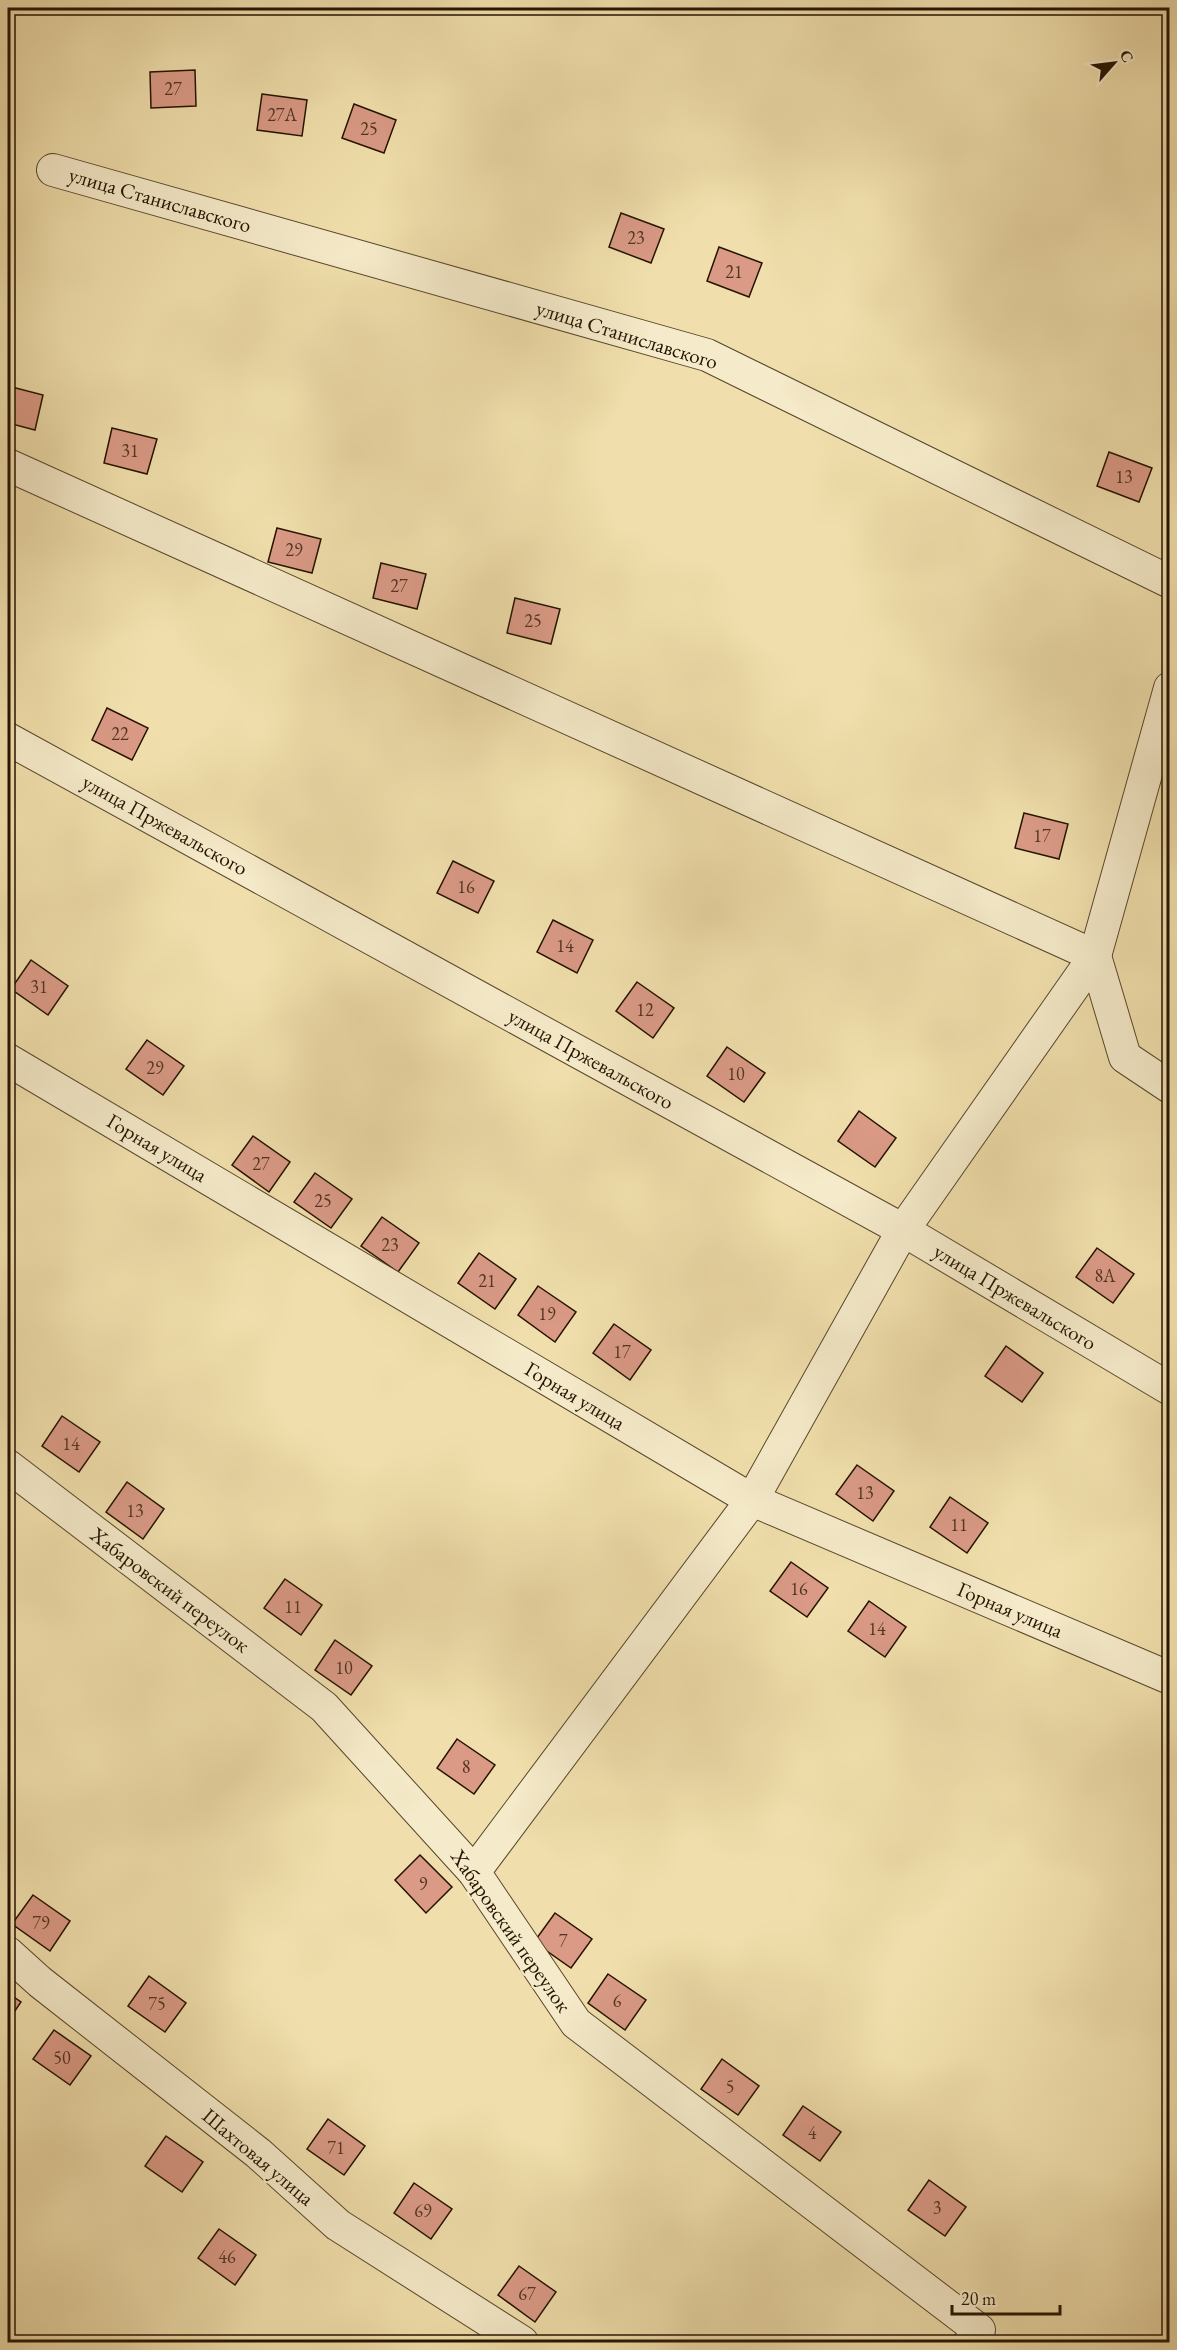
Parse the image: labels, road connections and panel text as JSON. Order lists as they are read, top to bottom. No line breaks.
{"streets":{"street":["улица Станиславского","улица Пржевальского","Горная улица","Хабаровский переулок","Шахтовая улица"]},"house_numbers":["27","27А","25","23","21","31","13","29","27","25","22","17","16","14","31","12","29","10","27","25","23","8А","21","19","17","14","13","13","11","16","11","14","10","8","9","79","7","6","75","50","5","4","71","3","69","46","67"],"scale_bar":"20 m","north":"top right"}
